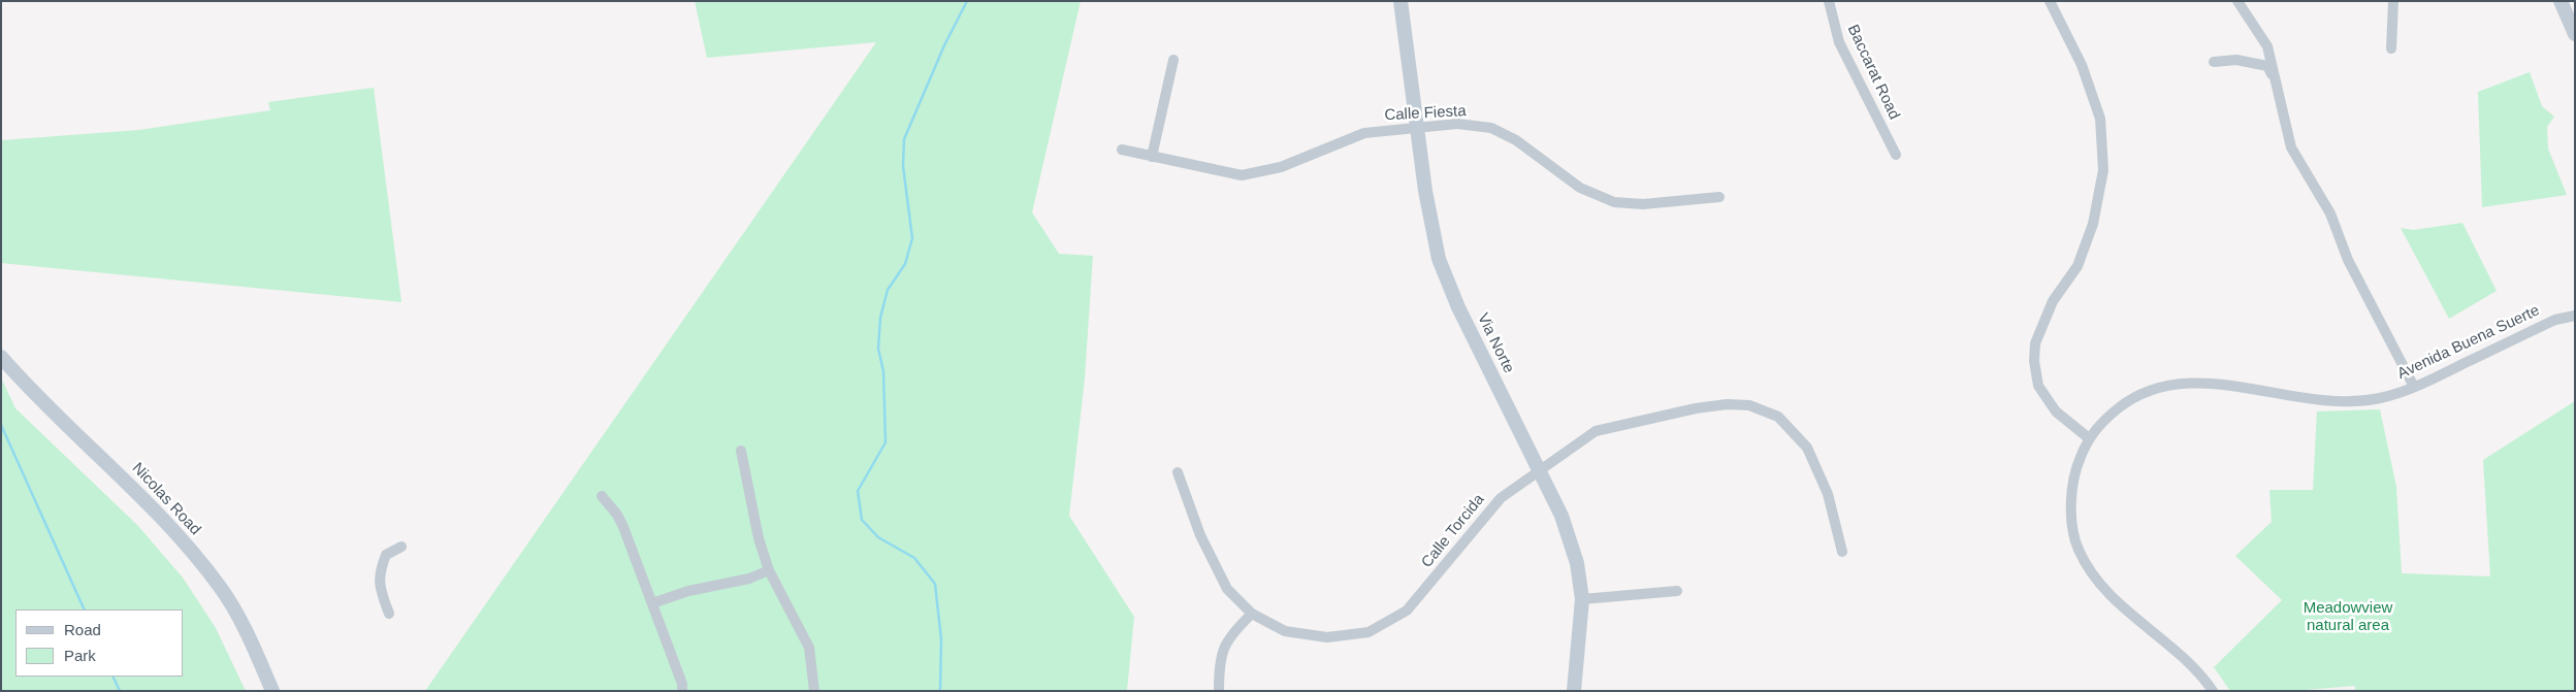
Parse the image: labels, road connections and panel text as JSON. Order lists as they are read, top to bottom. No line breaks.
{"streets":{"street":["Baccarat Road","Calle Fiesta","Avenida Buena Suerte","Via Norte","Nicolas Road","Calle Torcida"]},"crossings":[["Calle Fiesta","Via Norte"],["Via Norte","Calle Torcida"]],"parks":["Meadowview natural area"],"legend":["Road","Park"]}
